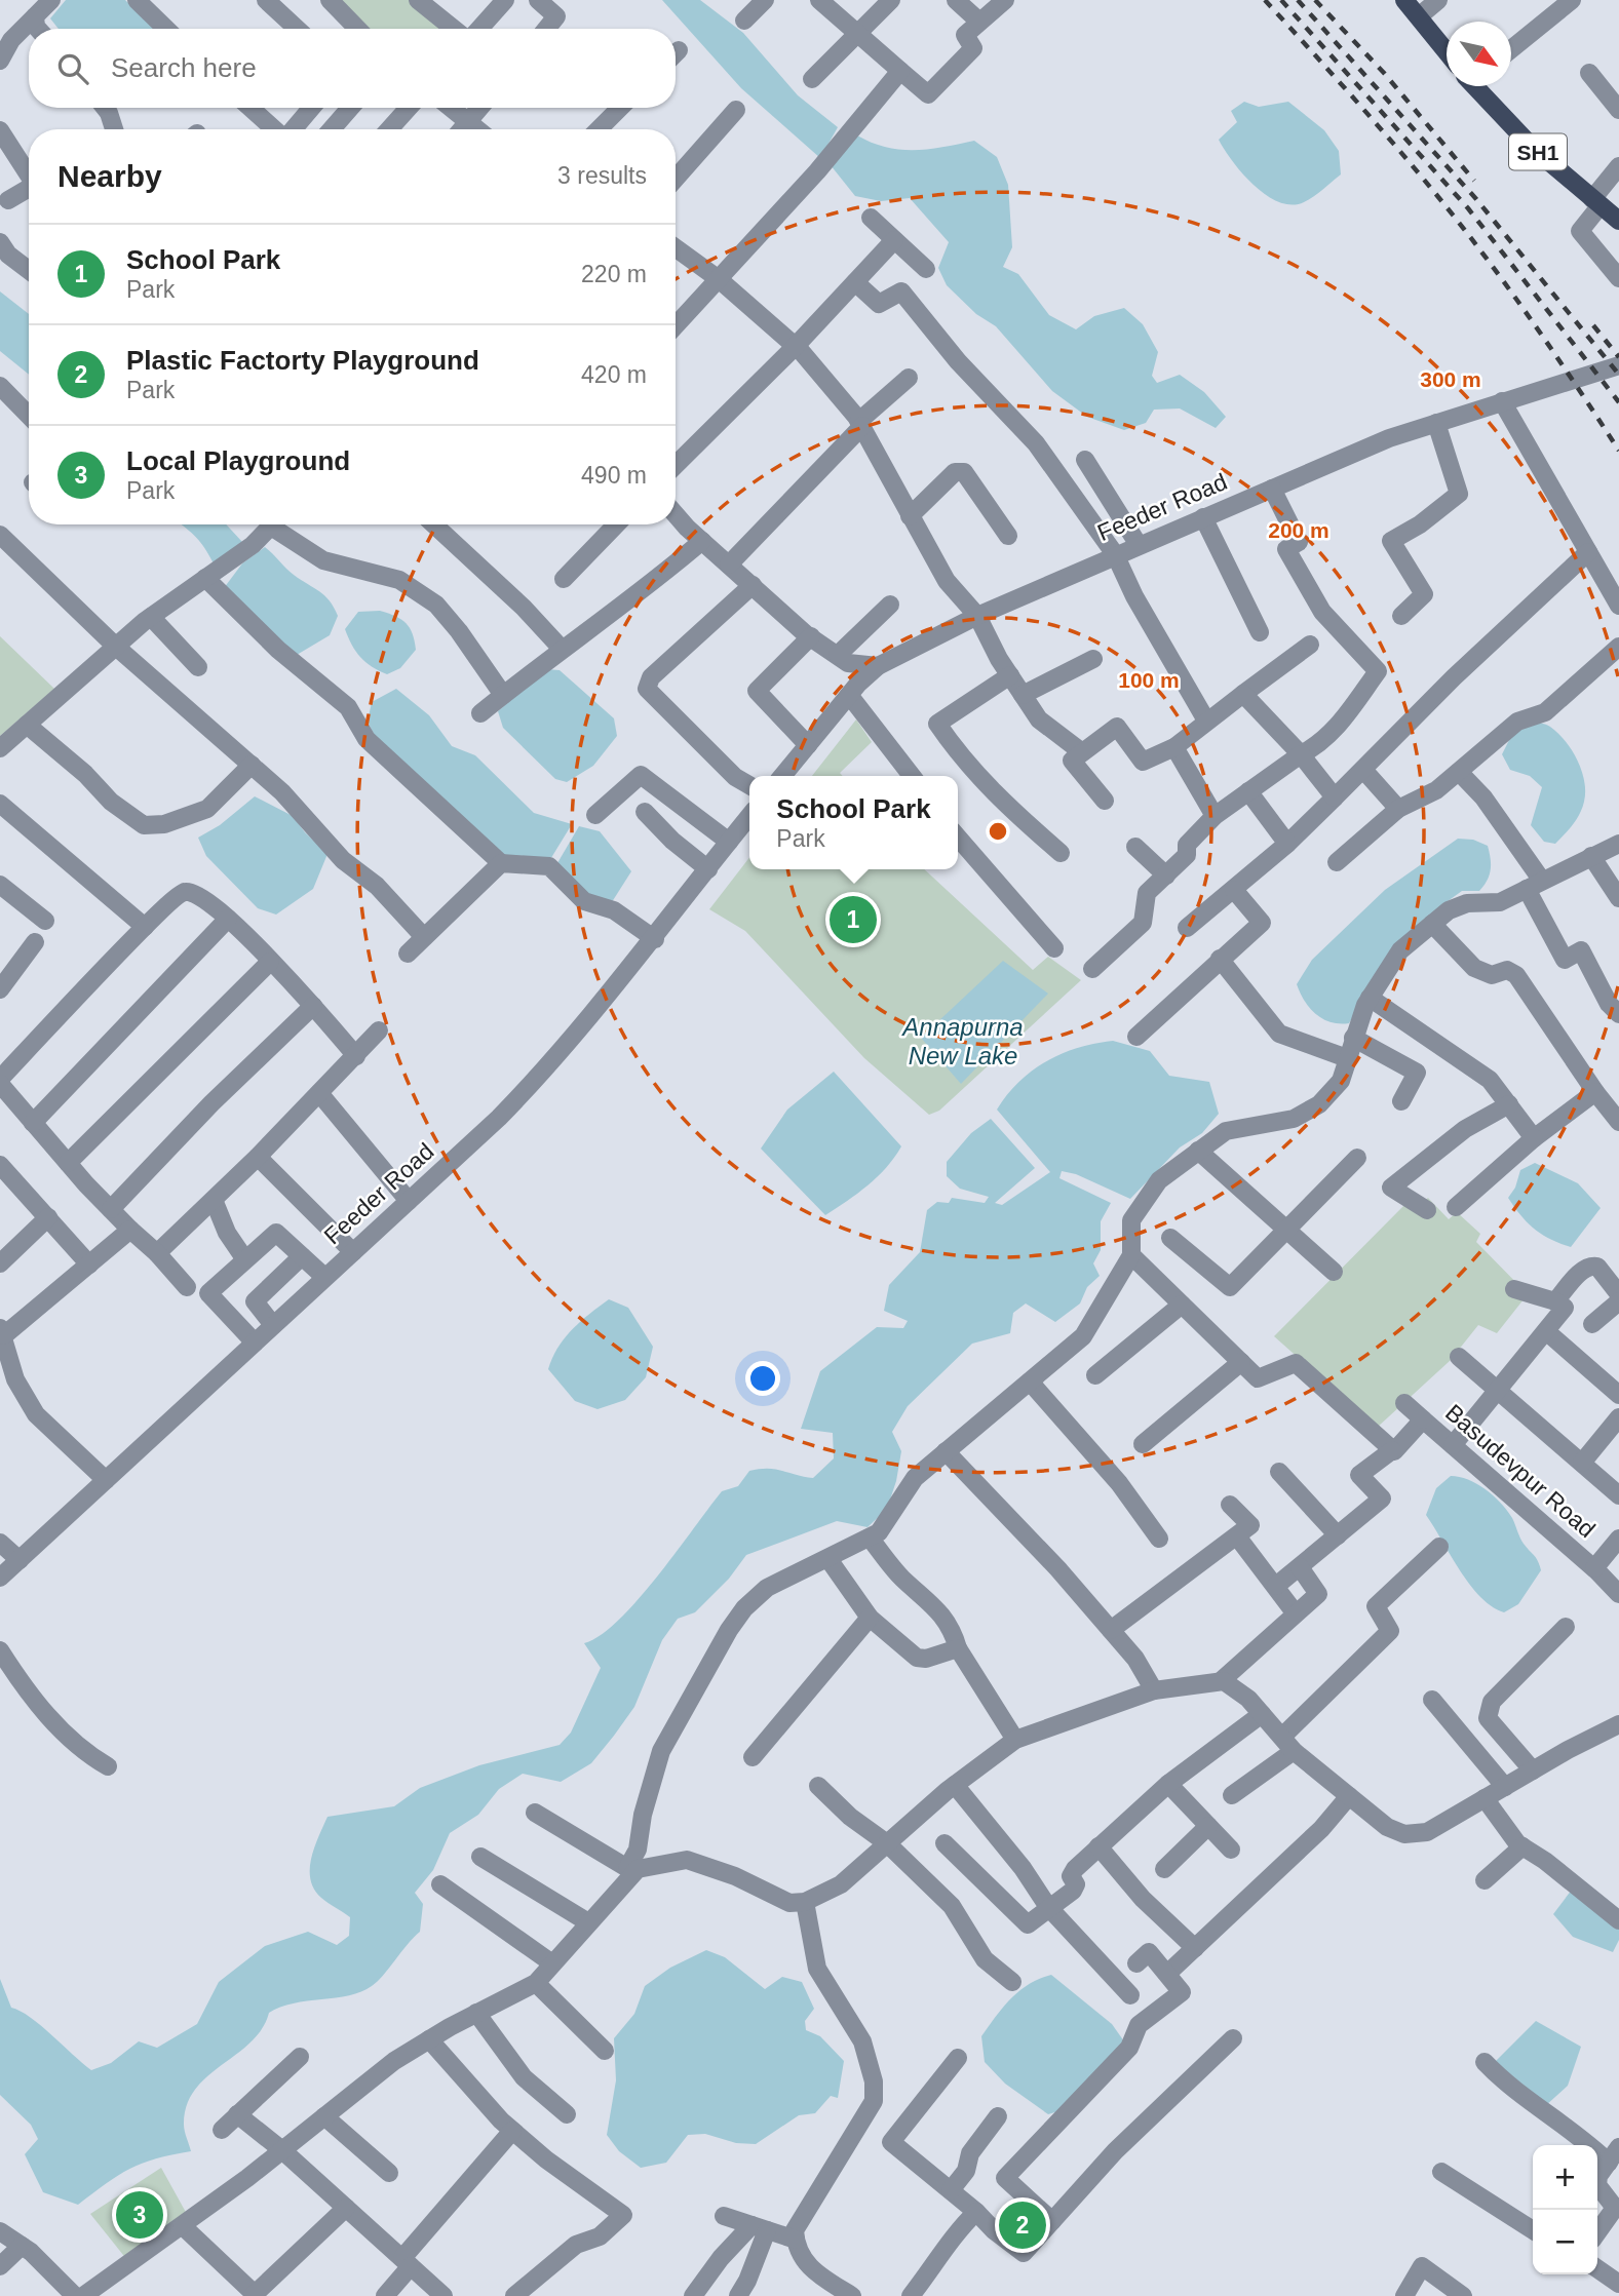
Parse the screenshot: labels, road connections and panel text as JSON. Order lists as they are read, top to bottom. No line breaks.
{"streets":{"main road":["SH1"],"street":["Feeder Road","Basudevpur Road"]},"water":["Annapurna New Lake"],"north":"bottom right","page":{"search":"Search here","heading":["Nearby","3 results"],"list":[{"mark":"1","name":"School Park","note":"Park","value":"220 m"},{"mark":"2","name":"Plastic Factorty Playground","note":"Park","value":"420 m"},{"mark":"3","name":"Local Playground","note":"Park","value":"490 m"}],"popup":["School Park","Park"],"pins":["1","3","2"],"map_buttons":["+","−"]},"rings":["300 m","200 m","100 m"]}
